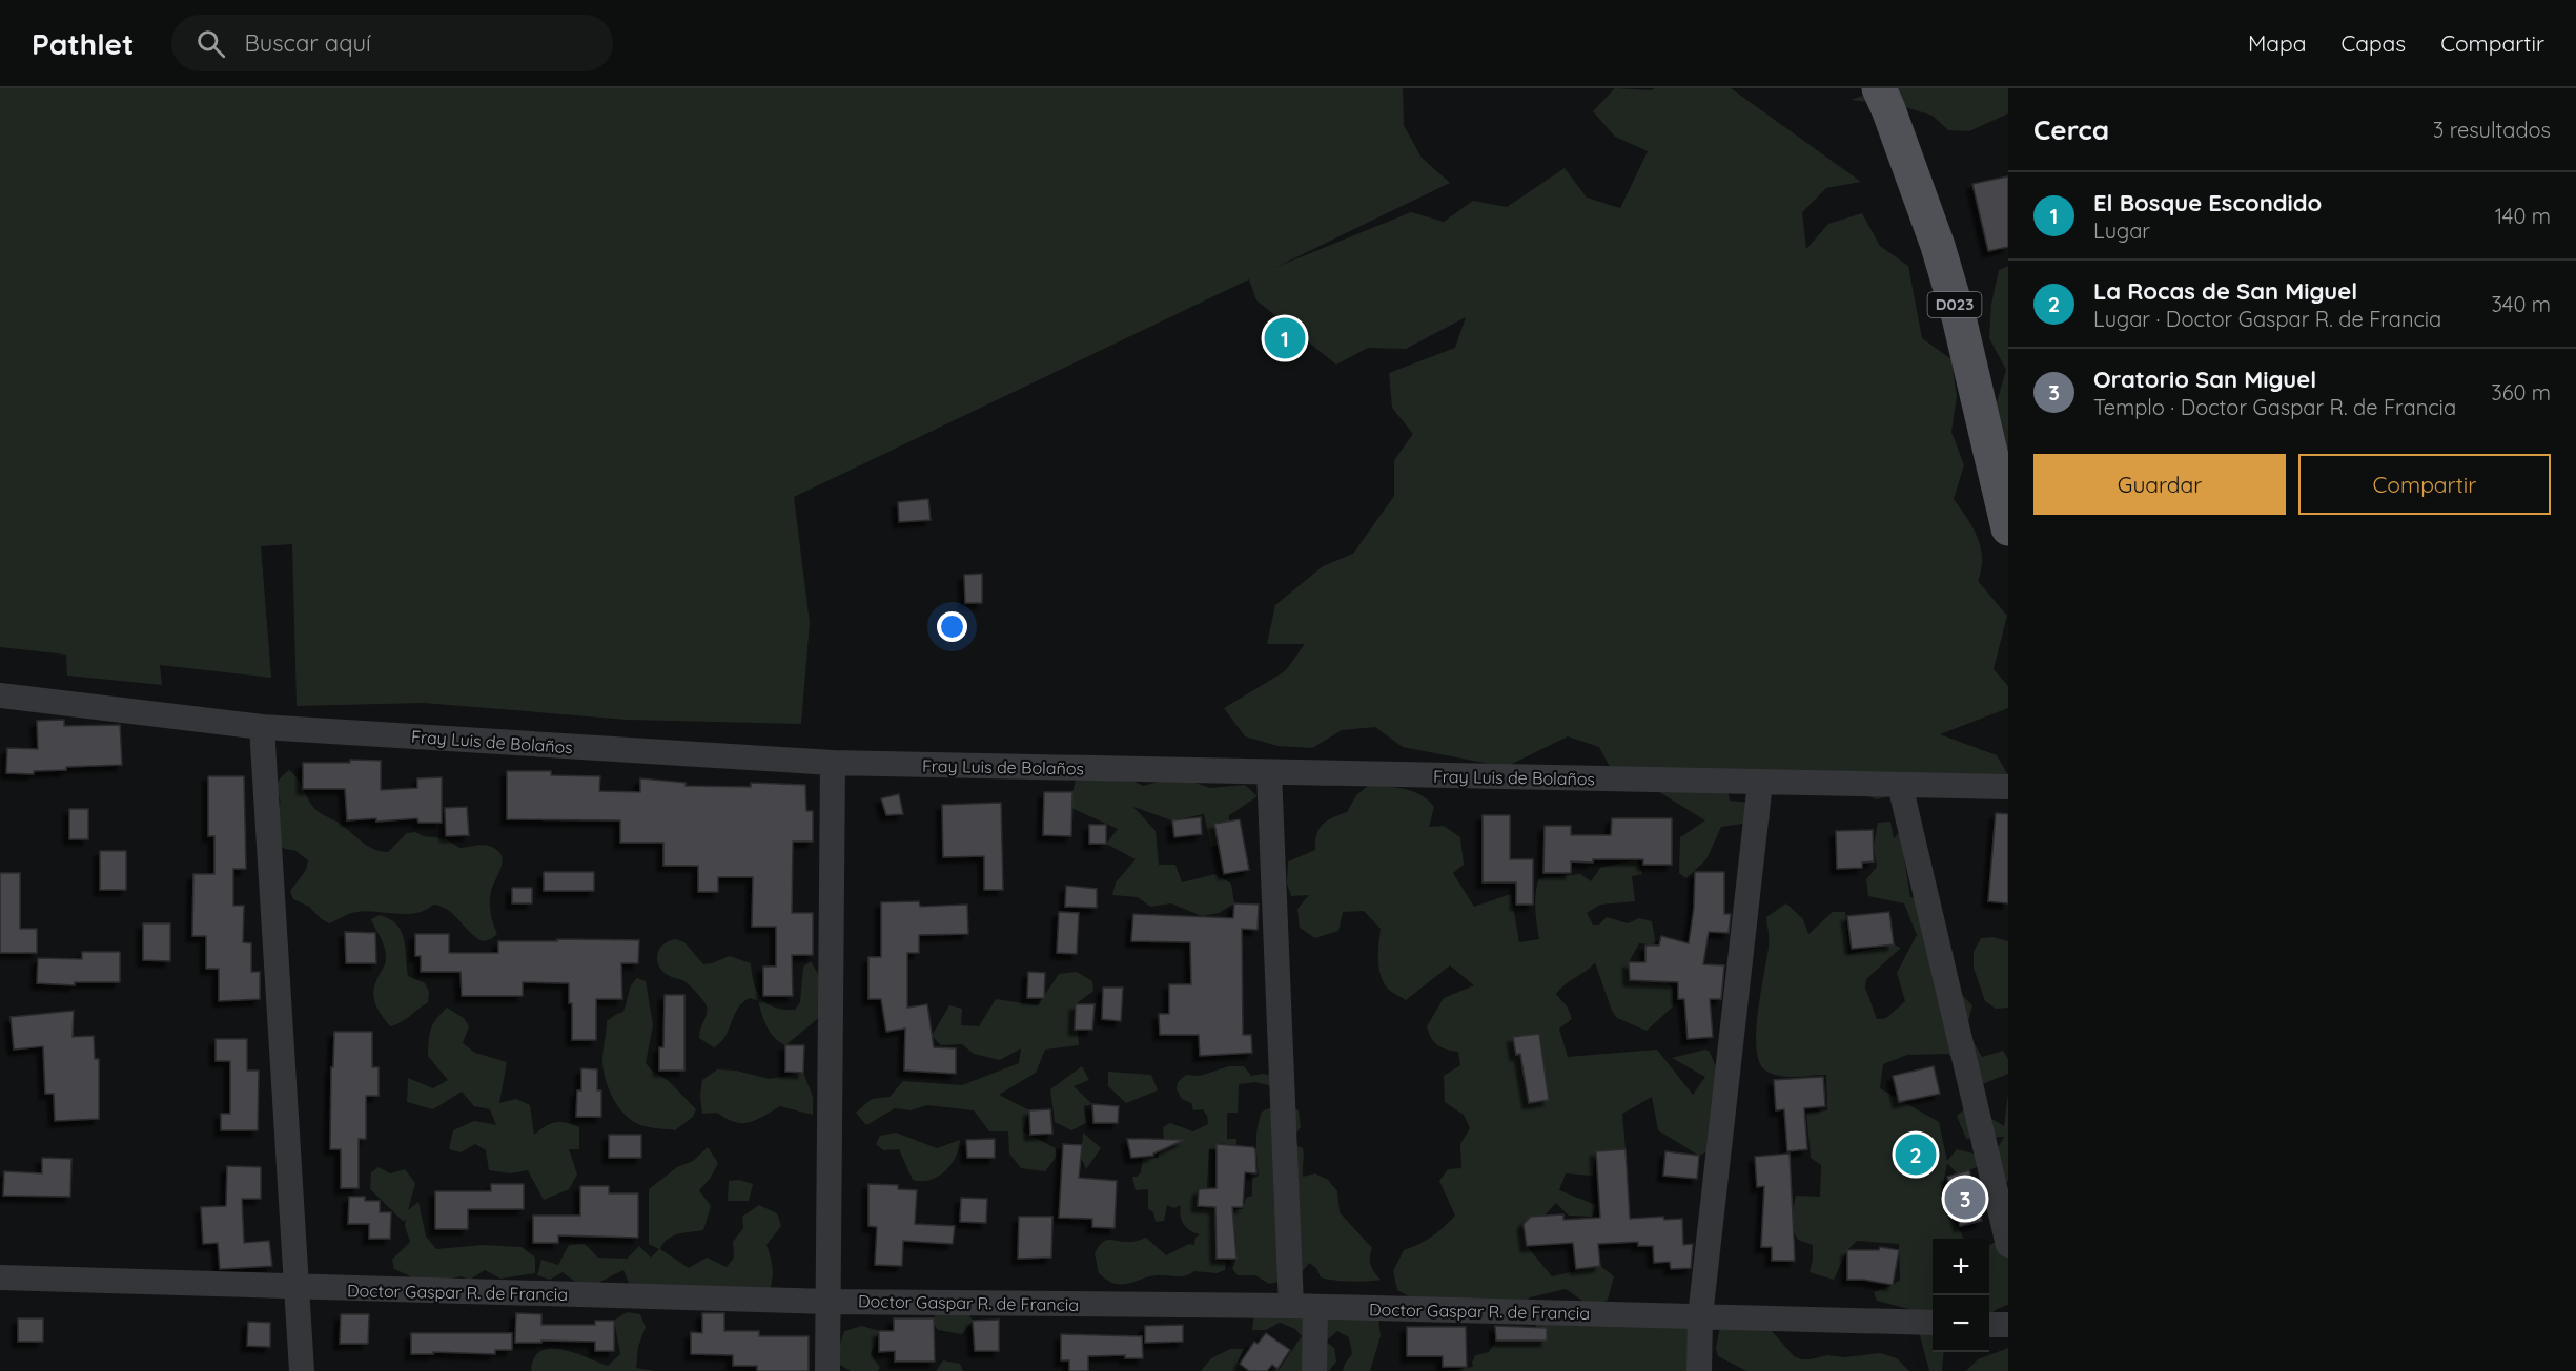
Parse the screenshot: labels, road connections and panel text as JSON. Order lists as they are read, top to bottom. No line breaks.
{"streets":{"main road":["D023"],"street":["Fray Luis de Bolaños","Doctor Gaspar R. de Francia"]},"page":{"header":"Pathlet","search":"Buscar aquí","nav":["Mapa","Capas","Compartir"],"heading":["Cerca","3 resultados"],"list":[{"mark":"1","name":"El Bosque Escondido","note":"Lugar","value":"140 m"},{"mark":"2","name":"La Rocas de San Miguel","note":"Lugar · Doctor Gaspar R. de Francia","value":"340 m"},{"mark":"3","name":"Oratorio San Miguel","note":"Templo · Doctor Gaspar R. de Francia","value":"360 m"}],"pins":["1","2","3"],"buttons":["Guardar","Compartir"],"map_buttons":["+","−"]}}
